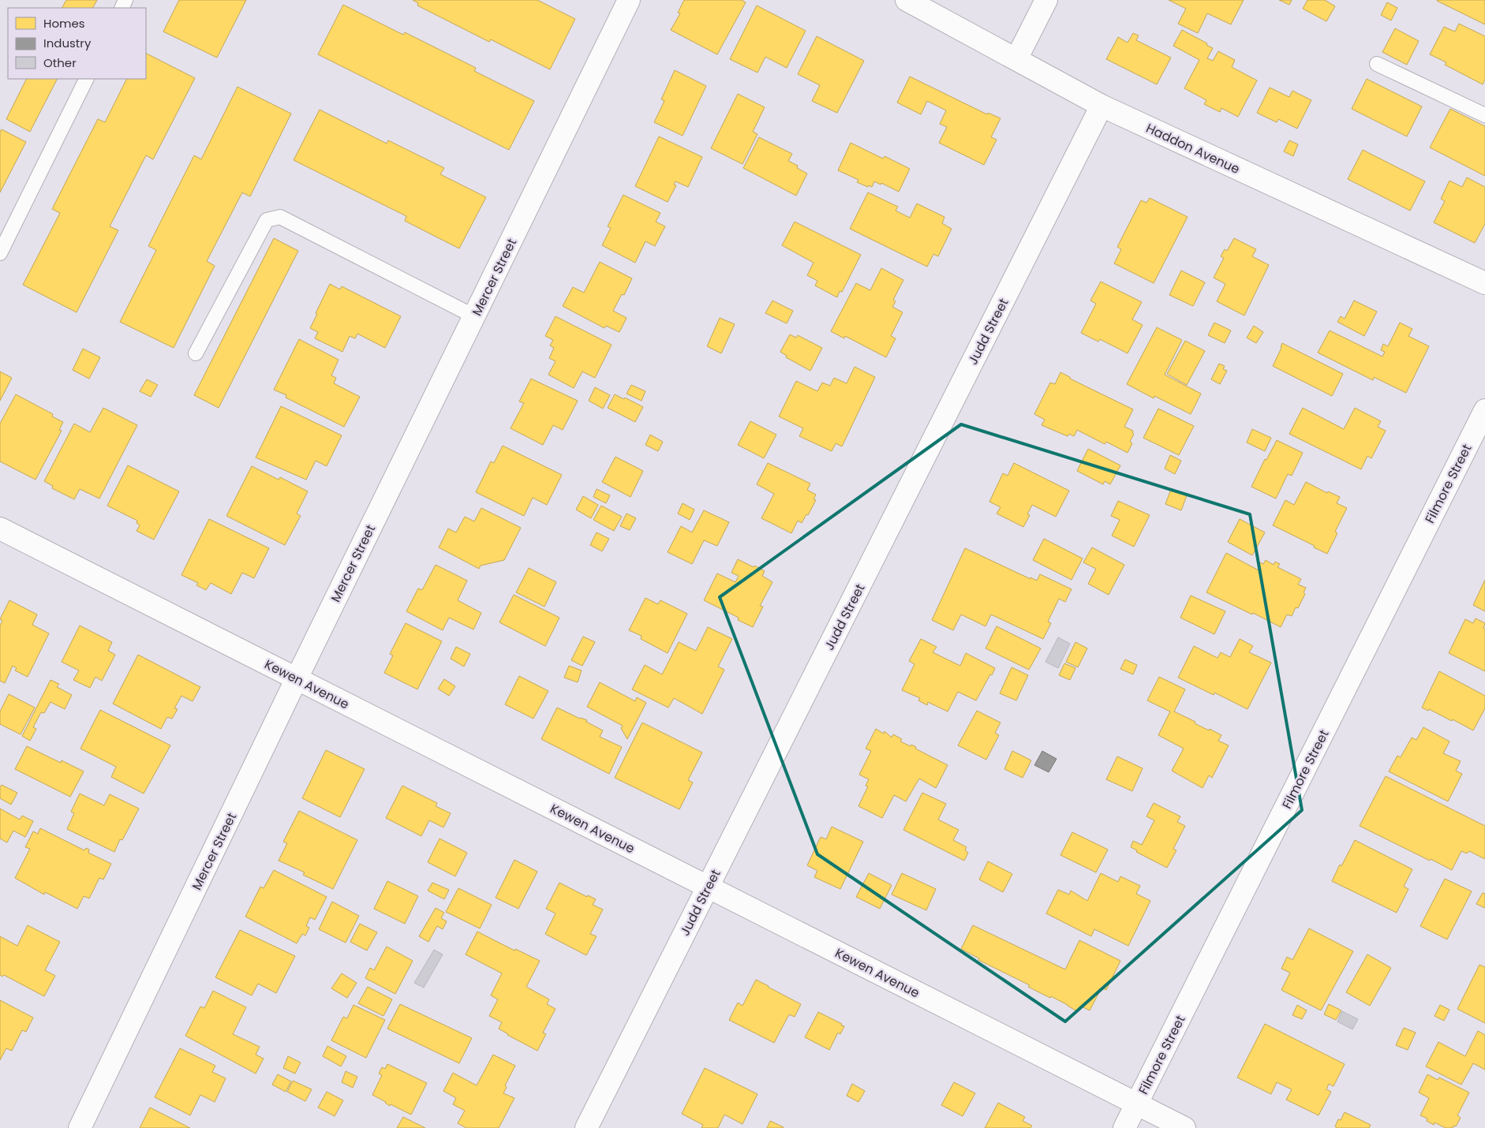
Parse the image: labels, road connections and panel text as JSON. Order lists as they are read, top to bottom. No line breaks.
{"streets":{"street":["Haddon Avenue","Mercer Street","Judd Street","Filmore Street","Kewen Avenue"]},"crossings":[["Haddon Avenue","Judd Street"],["Mercer Street","Kewen Avenue"],["Judd Street","Kewen Avenue"],["Filmore Street","Kewen Avenue"]],"legend":["Homes","Industry","Other"]}
